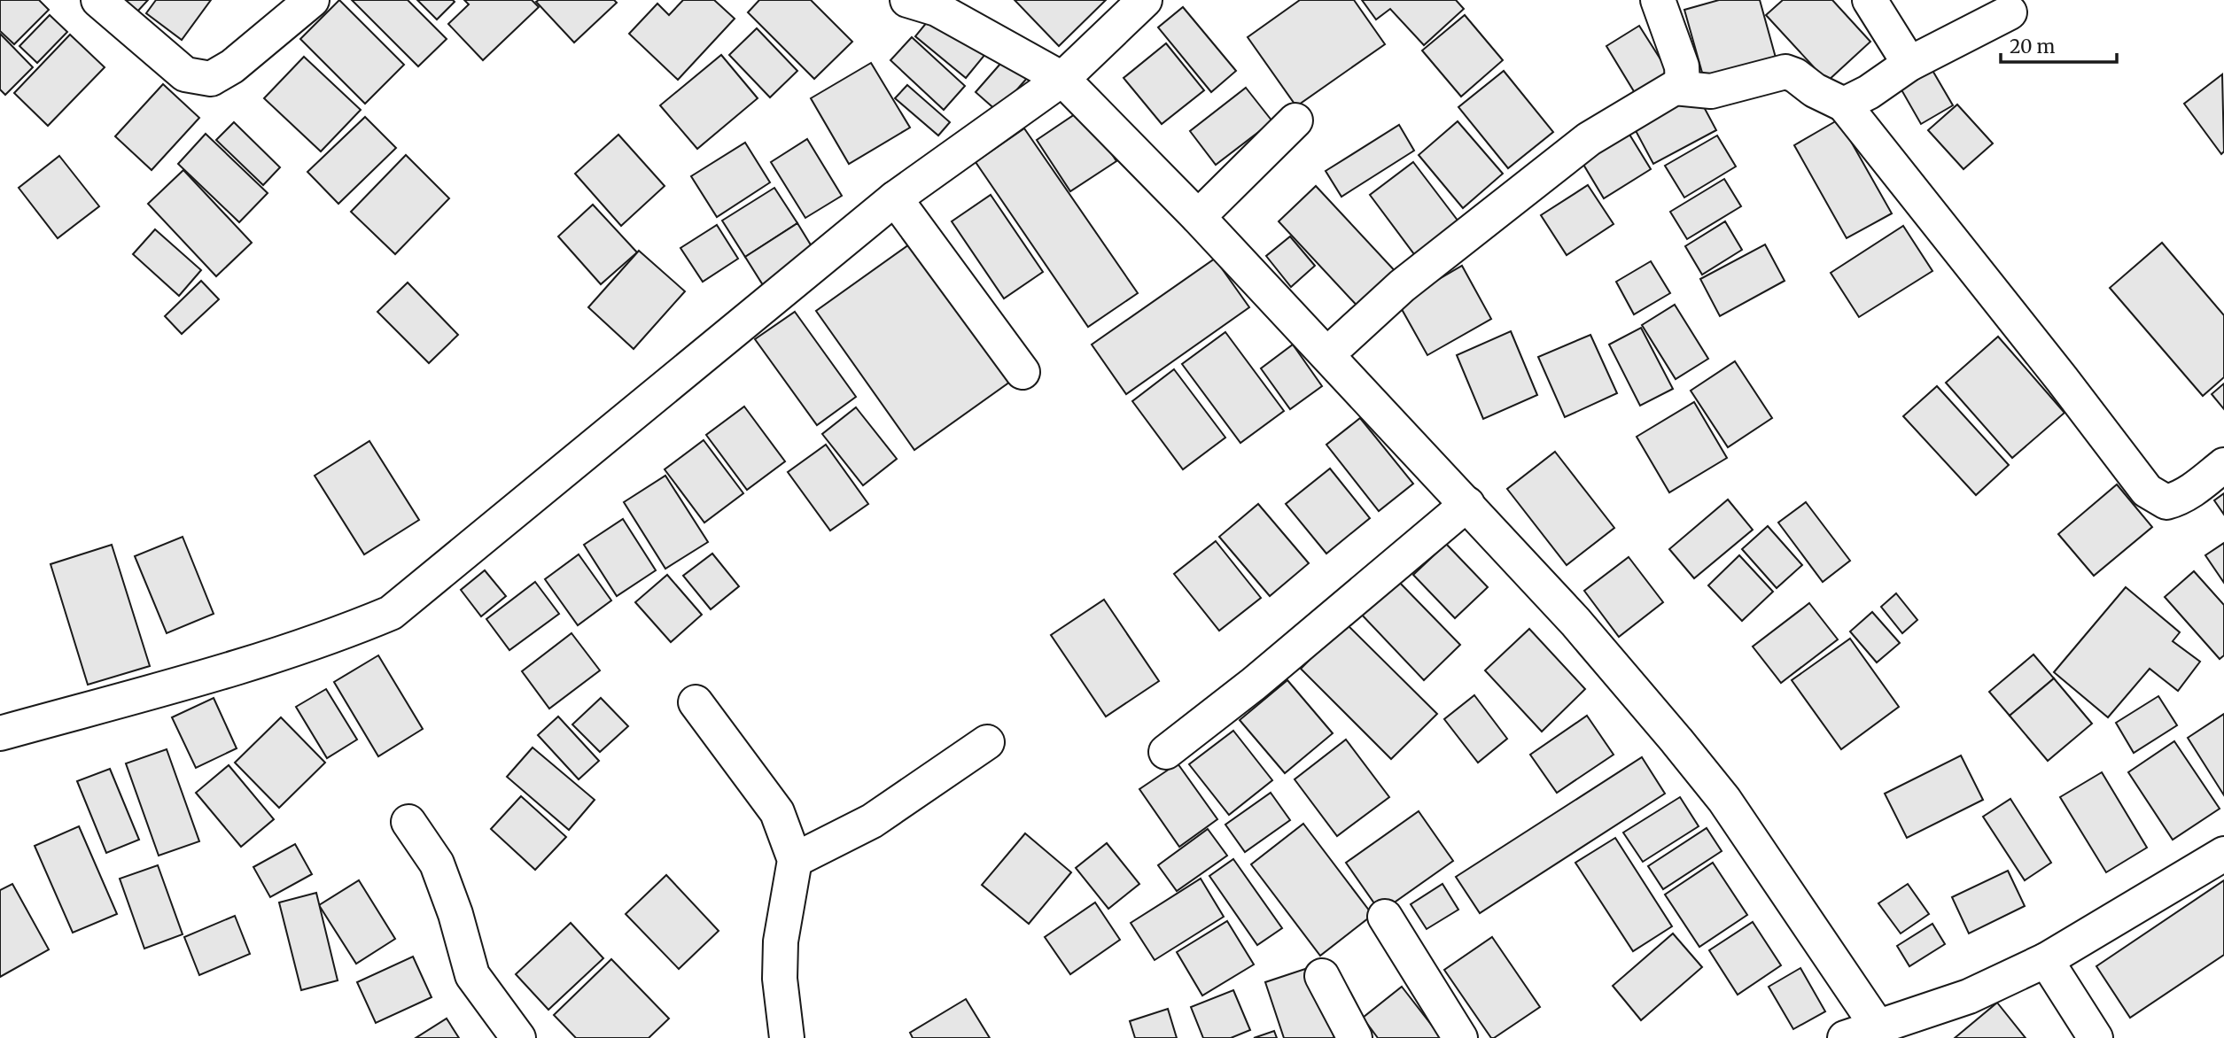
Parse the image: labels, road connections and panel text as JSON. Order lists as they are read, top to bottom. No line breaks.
{"scale_bar":"20 m"}
